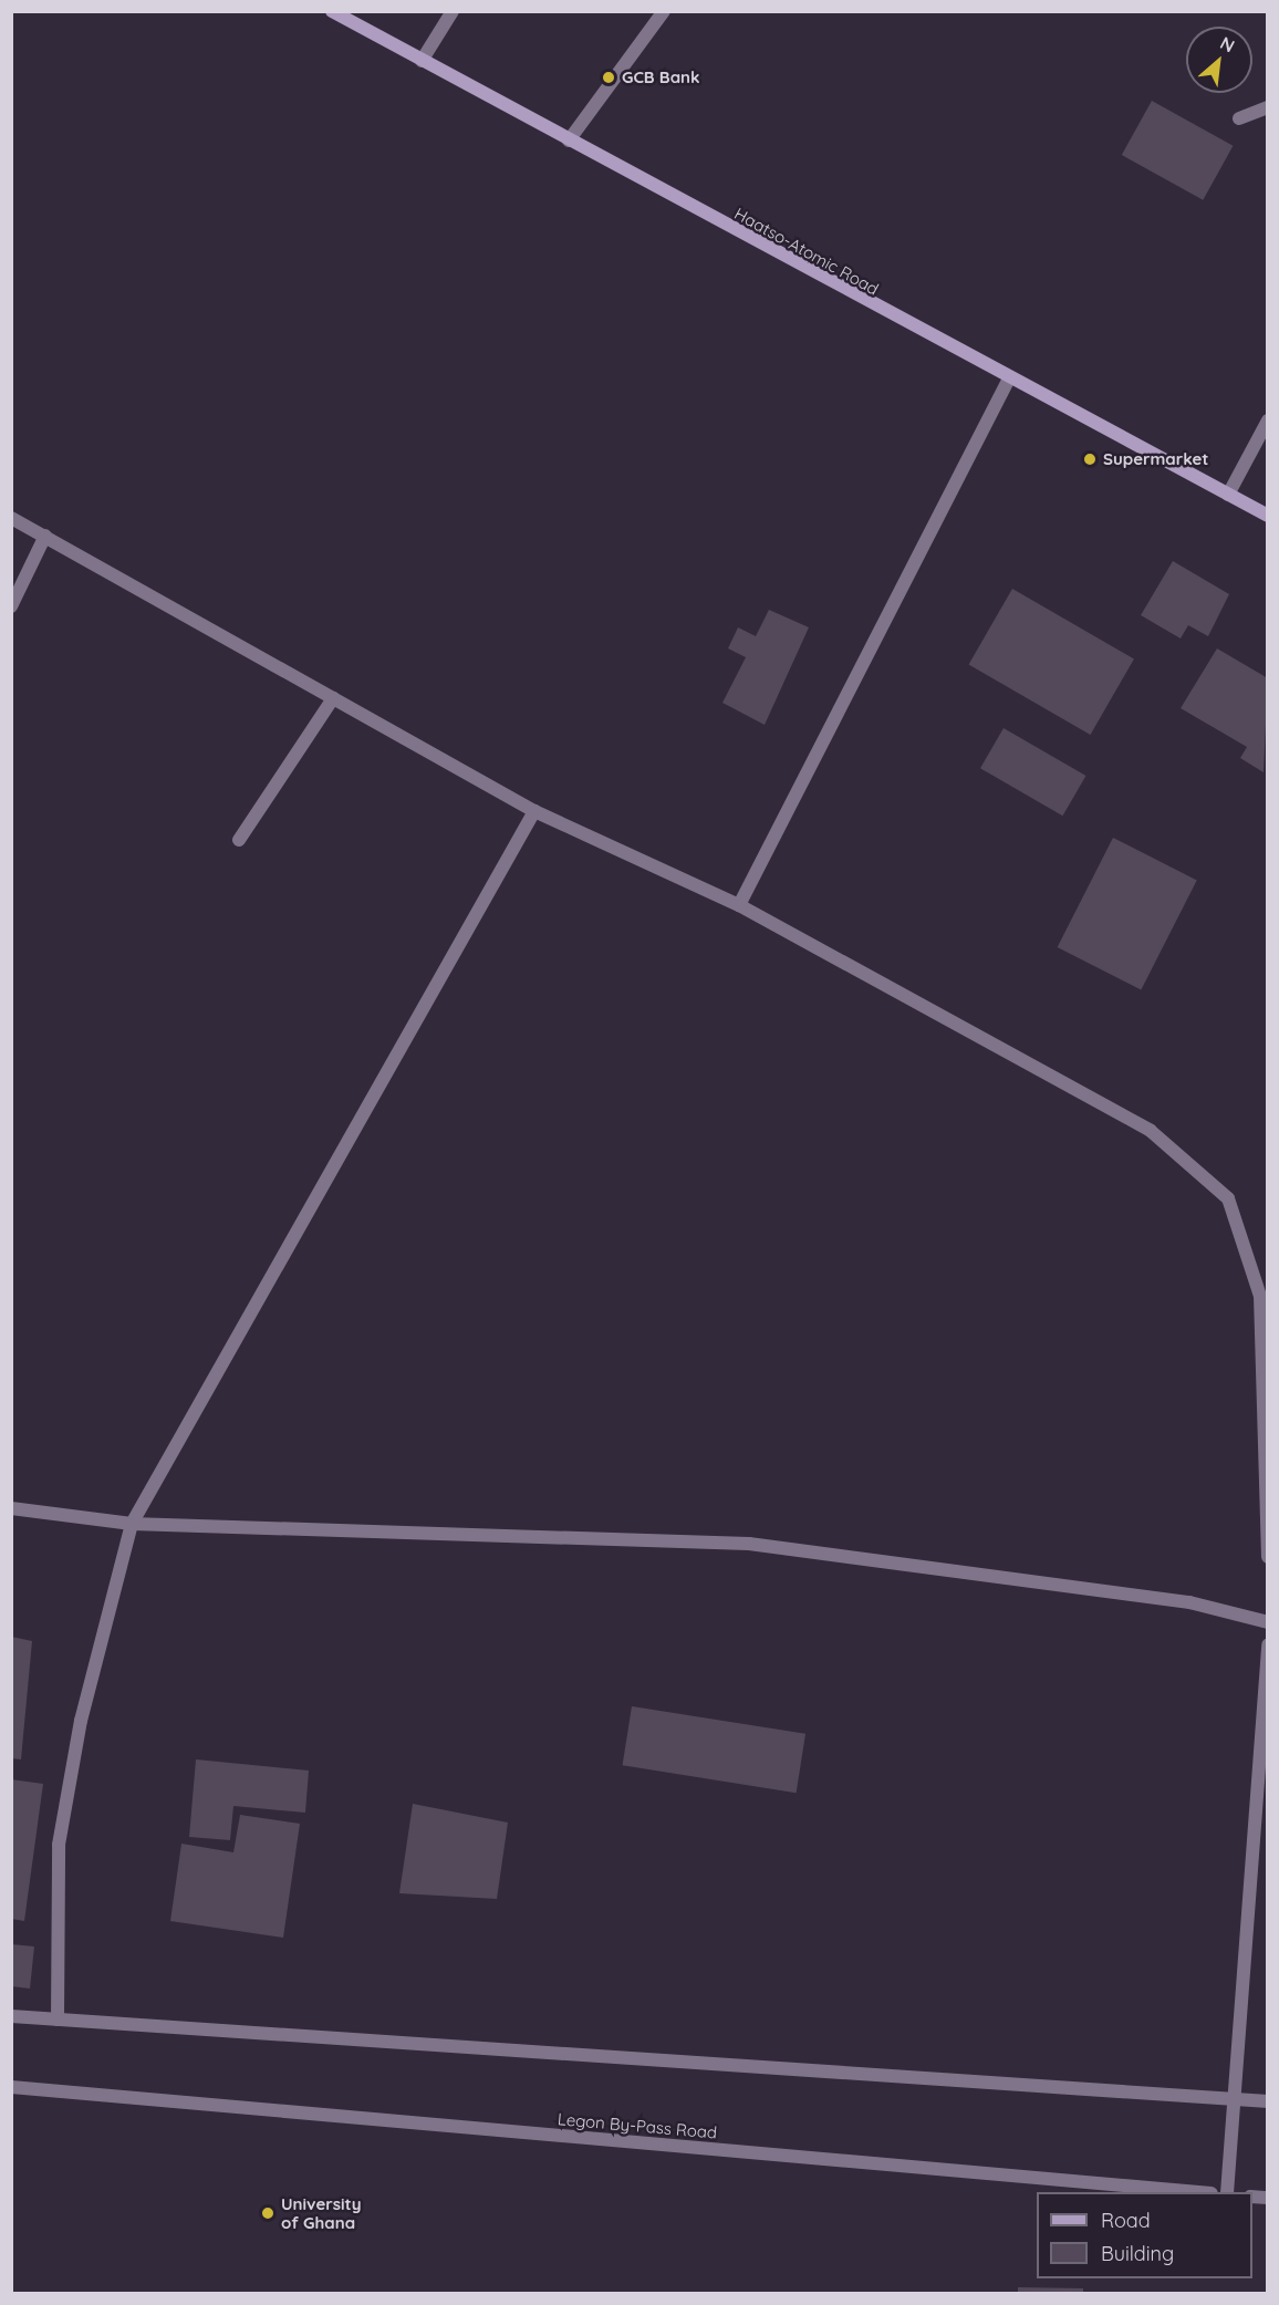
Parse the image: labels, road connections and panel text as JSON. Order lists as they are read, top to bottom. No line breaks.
{"streets":{"main road":["Haatso-Atomic Road"],"street":["Legon By-Pass Road"]},"places":["GCB Bank","Supermarket","University of Ghana"],"legend":["Road","Building"],"north":"top right"}
